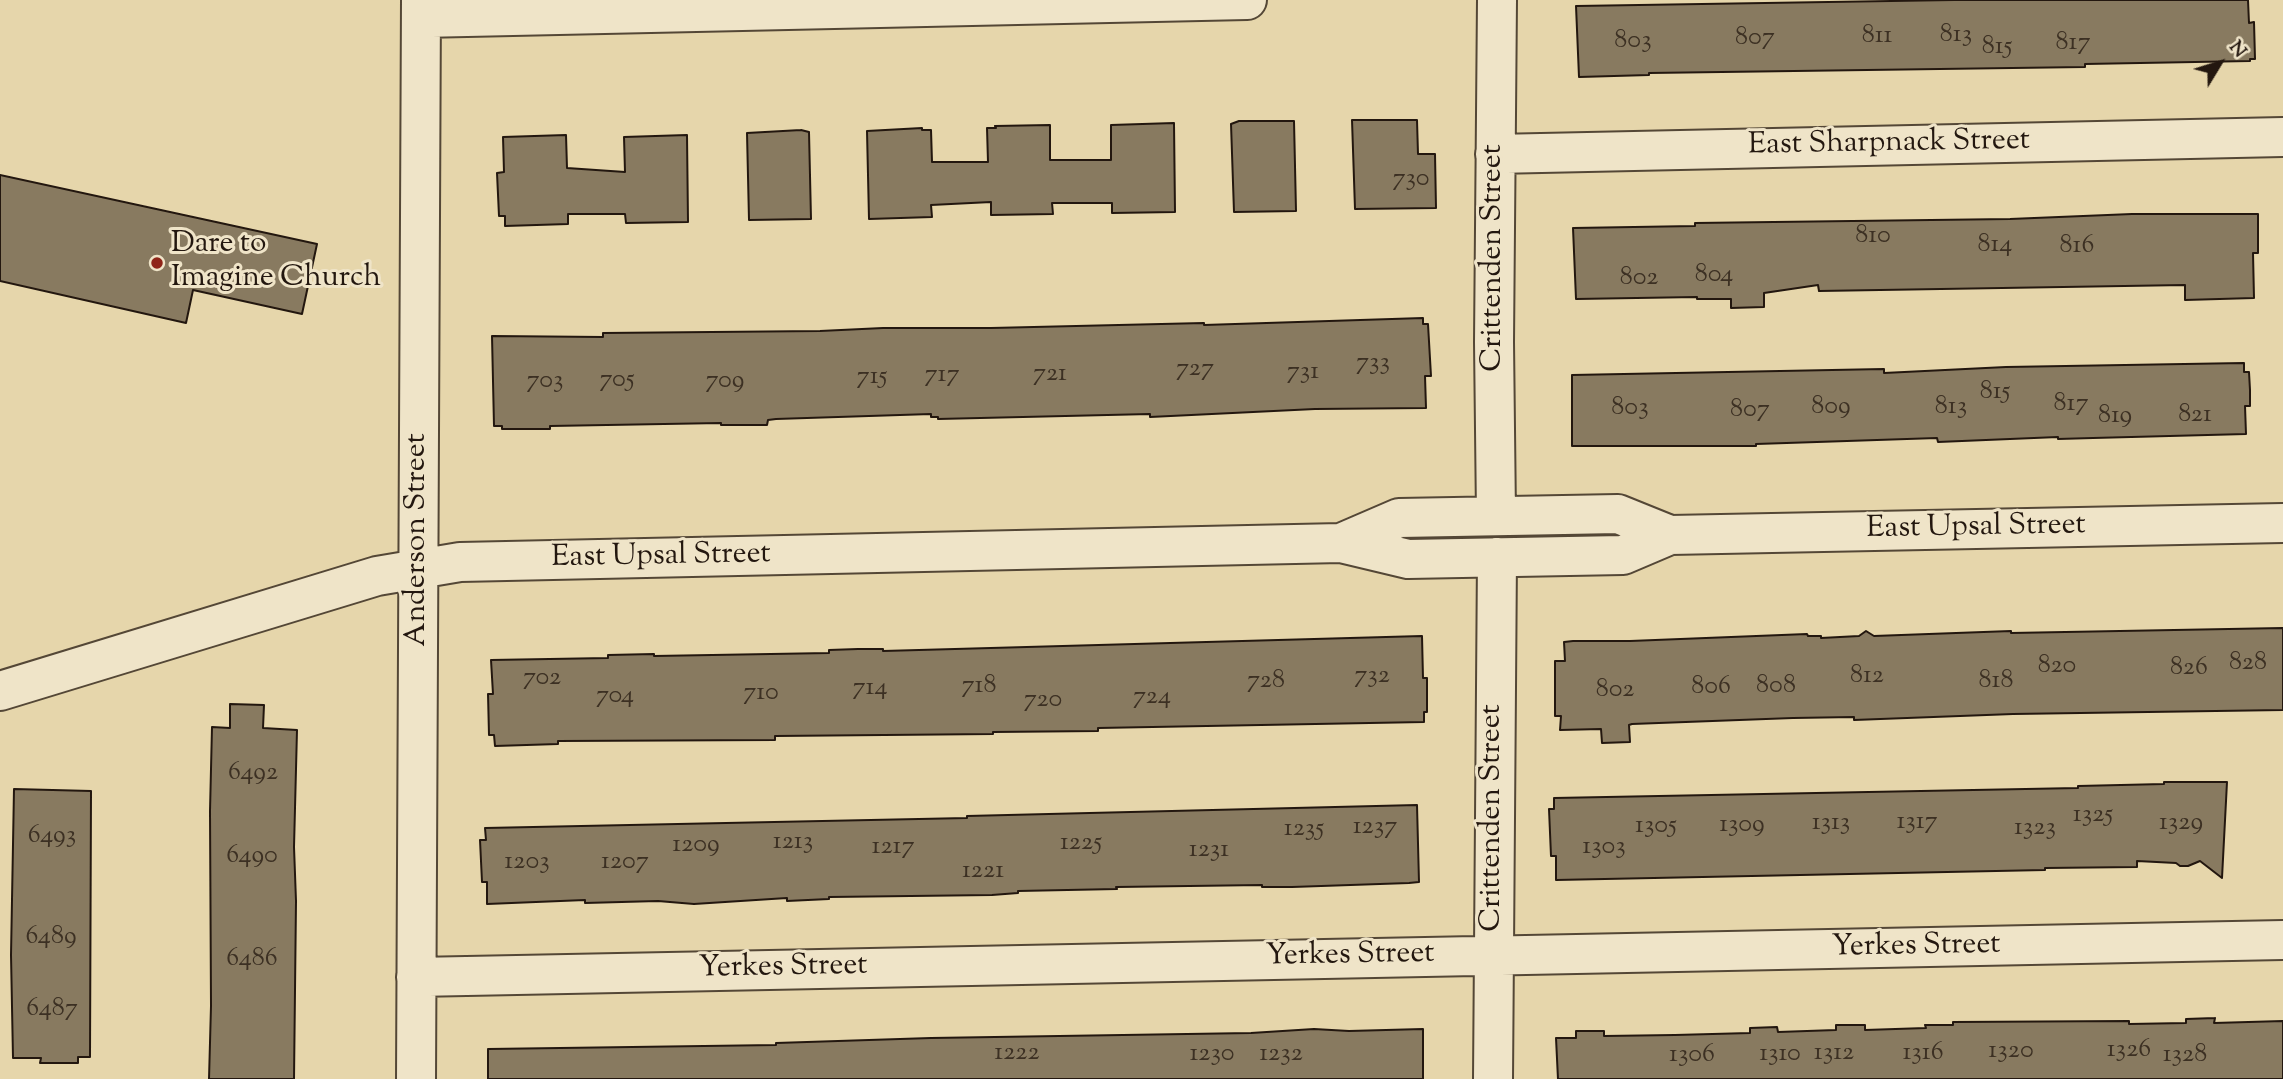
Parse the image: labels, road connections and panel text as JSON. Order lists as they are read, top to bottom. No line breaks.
{"streets":{"street":["East Sharpnack Street","Crittenden Street","East Upsal Street","Anderson Street","Yerkes Street"]},"crossings":[["East Sharpnack Street","Crittenden Street"],["Crittenden Street","East Upsal Street"],["Crittenden Street","Yerkes Street"],["East Upsal Street","Anderson Street"],["Anderson Street","Yerkes Street"]],"places":["Dare to Imagine Church"],"house_numbers":["813","811","807","803","817","815","730","810","814","816","804","802","733","727","731","721","717","715","705","703","709","815","817","809","813","803","807","821","819","828","820","826","732","812","702","728","818","718","808","806","714","802","710","704","724","720","6492","1325","1317","1313","1329","1309","1305","1237","1323","1235","6493","1213","1225","1209","1217","1303","1231","6490","1203","1207","1221","6489","6486","6487","1326","1320","1222","1312","1316","1230","1232","1310","1306","1328"],"north":"top right"}
